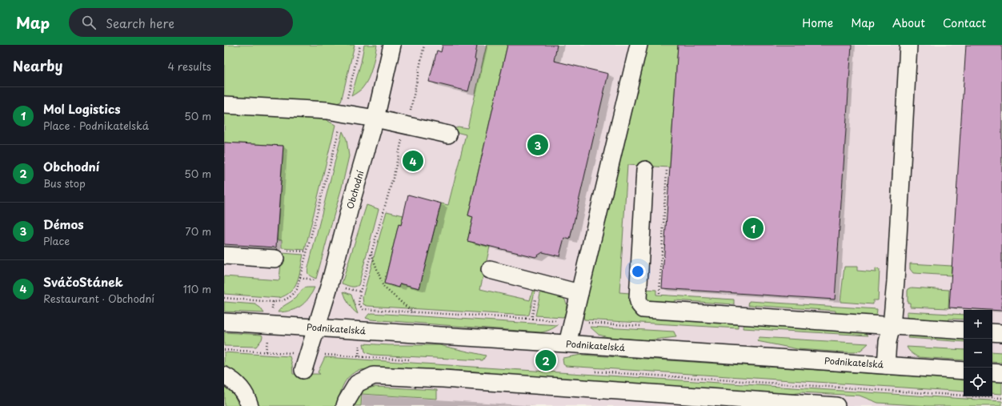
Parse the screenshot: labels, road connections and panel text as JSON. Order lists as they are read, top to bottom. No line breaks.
{"streets":{"street":["Obchodní","Podnikatelská"]},"crossings":[["Obchodní","Podnikatelská"]],"page":{"header":"Map","search":"Search here","nav":["Home","Map","About","Contact"],"heading":["Nearby","4 results"],"list":[{"mark":"1","name":"Mol Logistics","note":"Place · Podnikatelská","value":"50 m"},{"mark":"2","name":"Obchodní","note":"Bus stop","value":"50 m"},{"mark":"3","name":"Démos","note":"Place","value":"70 m"},{"mark":"4","name":"SváčoStánek","note":"Restaurant · Obchodní","value":"110 m"}],"pins":["3","4","1","2"],"map_buttons":["+","−"]}}
